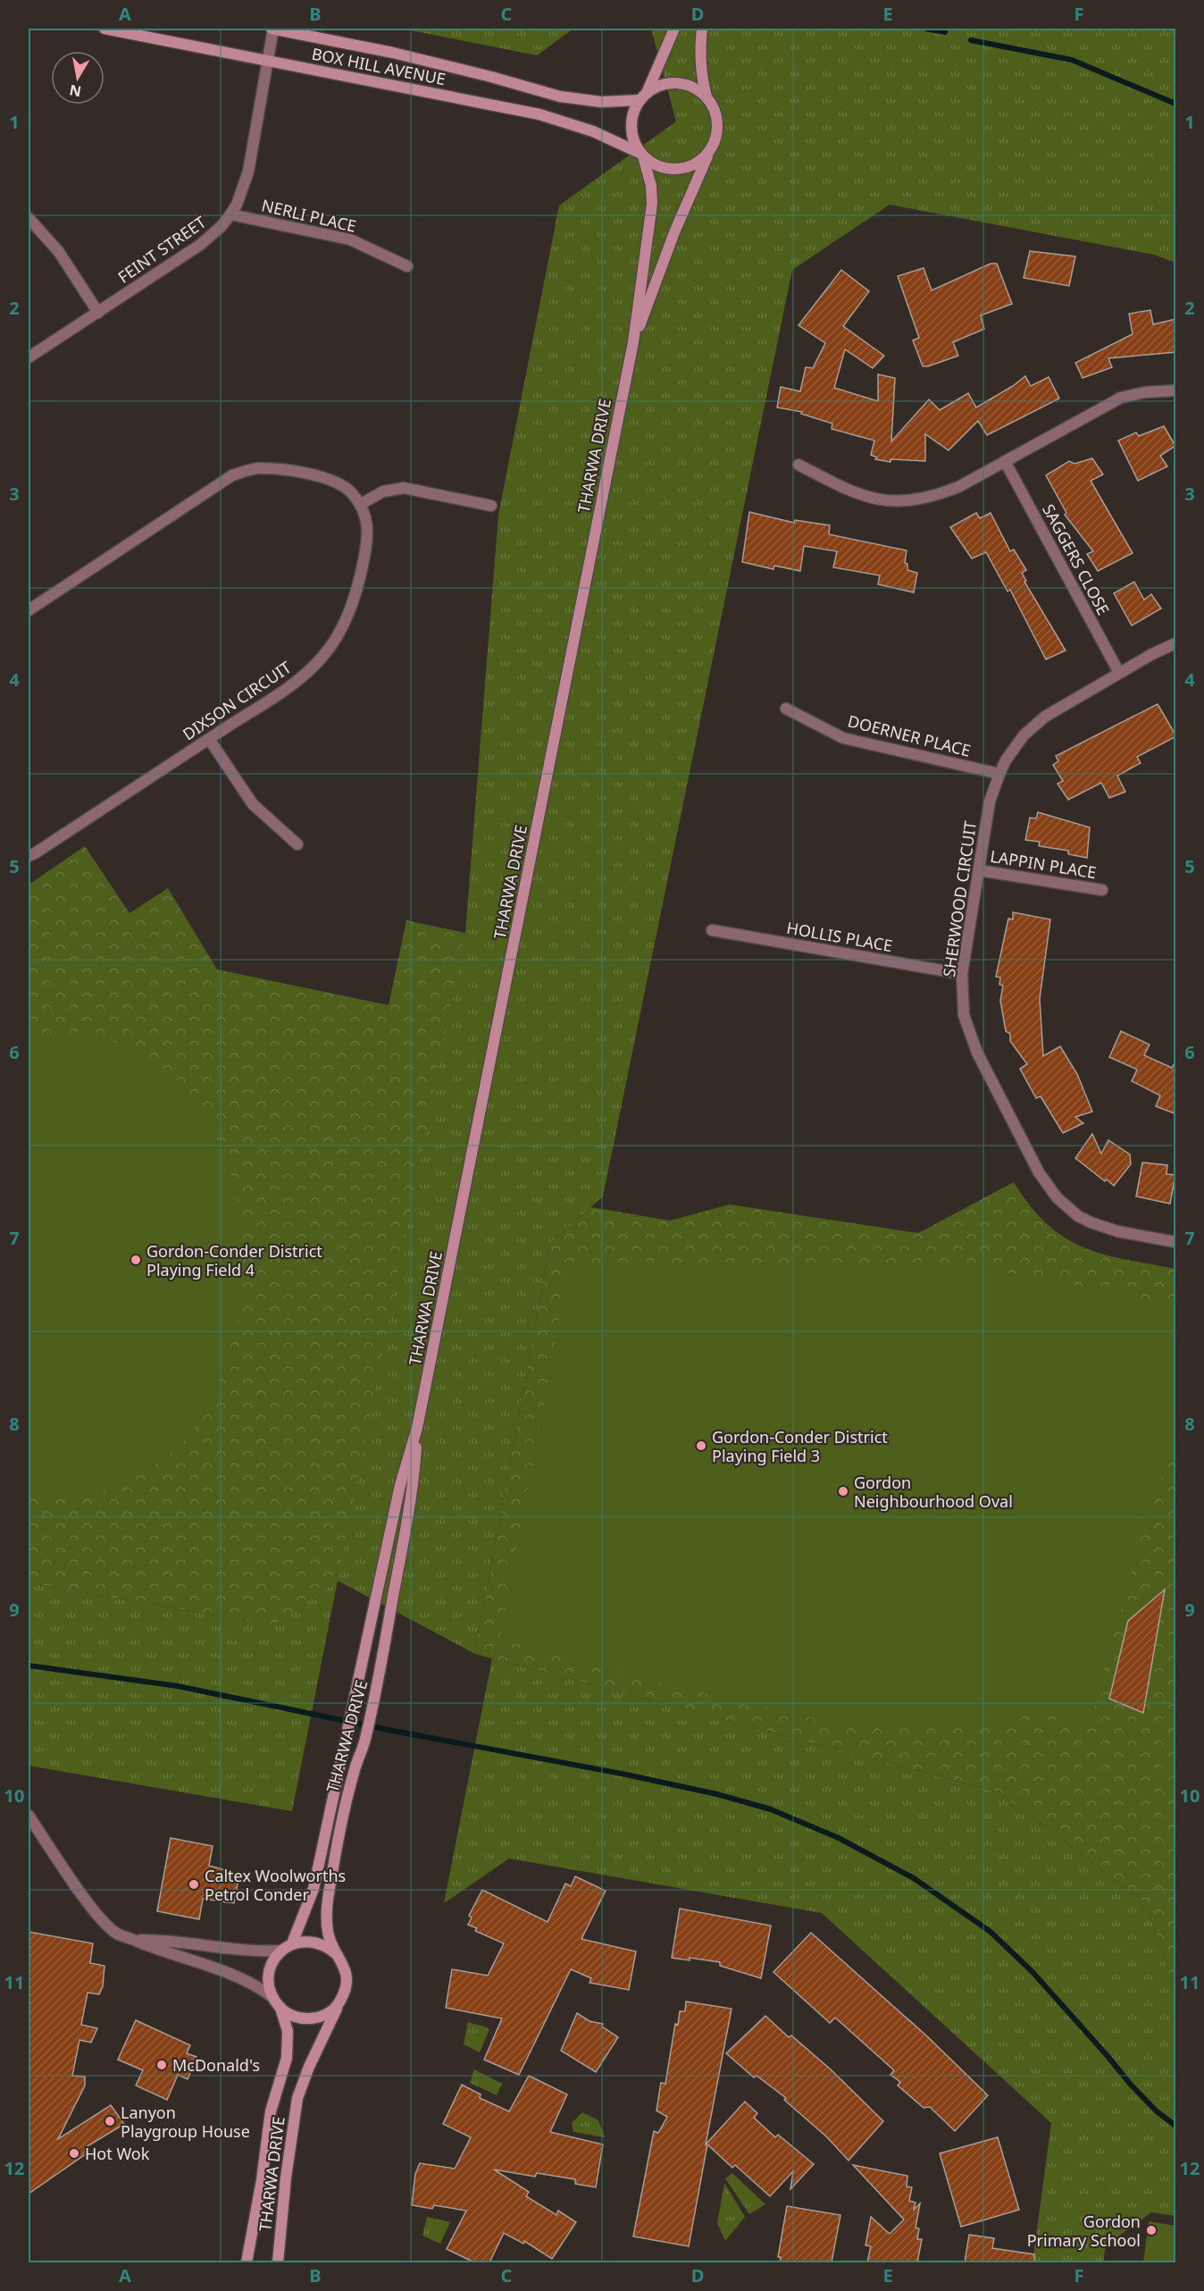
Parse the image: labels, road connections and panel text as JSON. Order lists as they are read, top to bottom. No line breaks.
{"streets":{"main road":["BOX HILL AVENUE","THARWA DRIVE"],"street":["NERLI PLACE","FEINT STREET","SAGGERS CLOSE","DIXSON CIRCUIT","DOERNER PLACE","LAPPIN PLACE","SHERWOOD CIRCUIT","HOLLIS PLACE"]},"crossings":[["BOX HILL AVENUE","FEINT STREET"],["BOX HILL AVENUE","THARWA DRIVE"],["NERLI PLACE","FEINT STREET"],["SAGGERS CLOSE","SHERWOOD CIRCUIT"],["DOERNER PLACE","SHERWOOD CIRCUIT"],["LAPPIN PLACE","SHERWOOD CIRCUIT"],["SHERWOOD CIRCUIT","HOLLIS PLACE"]],"places":["Gordon-Conder District Playing Field 4","Gordon-Conder District Playing Field 3","Gordon Neighbourhood Oval","Caltex Woolworths Petrol Conder","McDonald's","Lanyon Playgroup House","Hot Wok","Gordon Primary School"],"north":"bottom","grid":{"columns":["A","B","C","D","E","F"],"rows":["1","2","3","4","5","6","7","8","9","10","11","12"]}}
